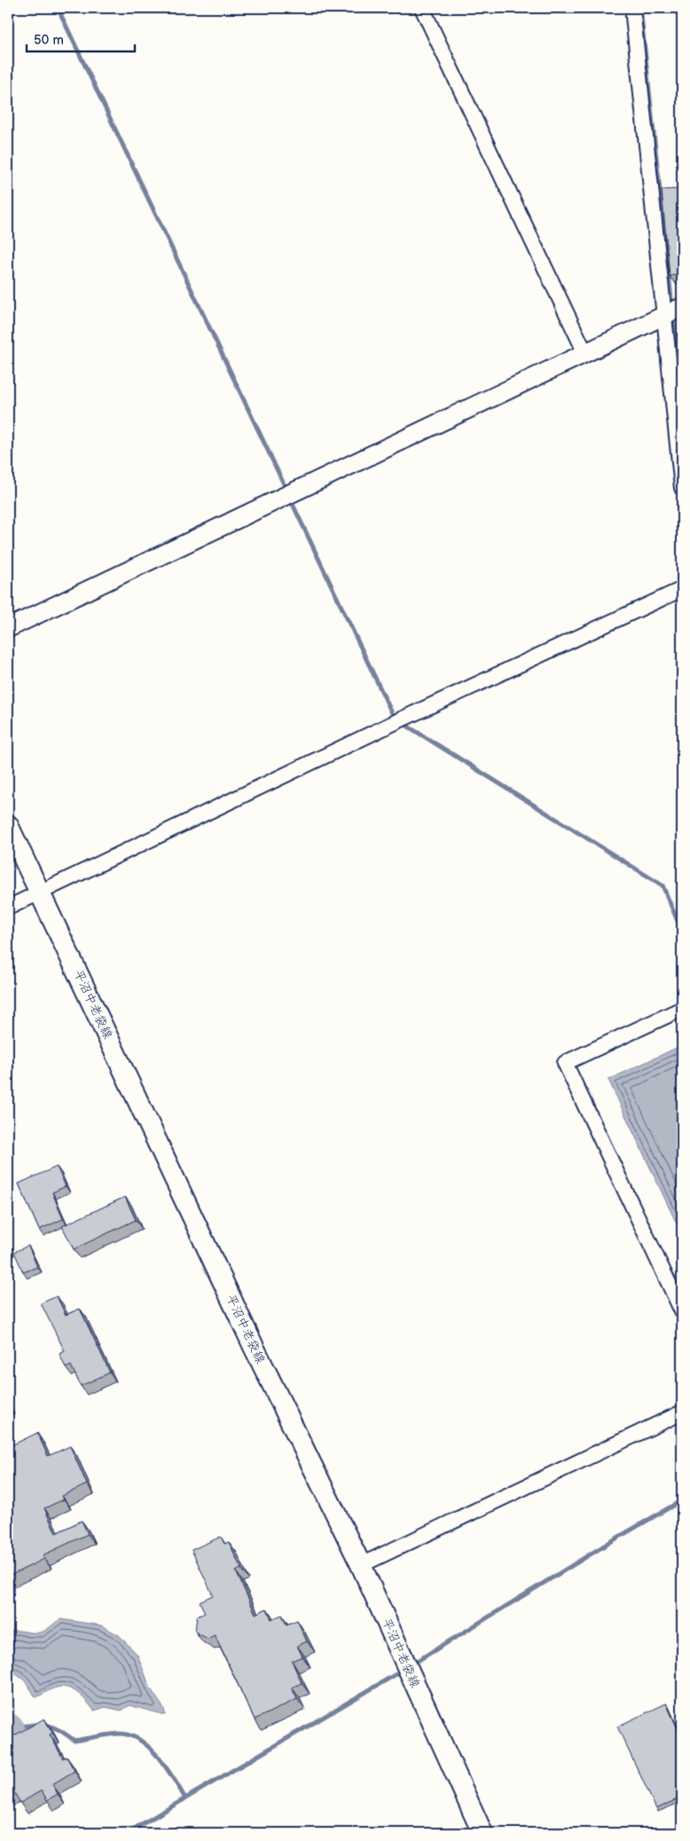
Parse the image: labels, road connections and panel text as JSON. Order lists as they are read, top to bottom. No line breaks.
{"streets":{"main road":["平沼中老袋線"]},"scale_bar":"50 m"}
